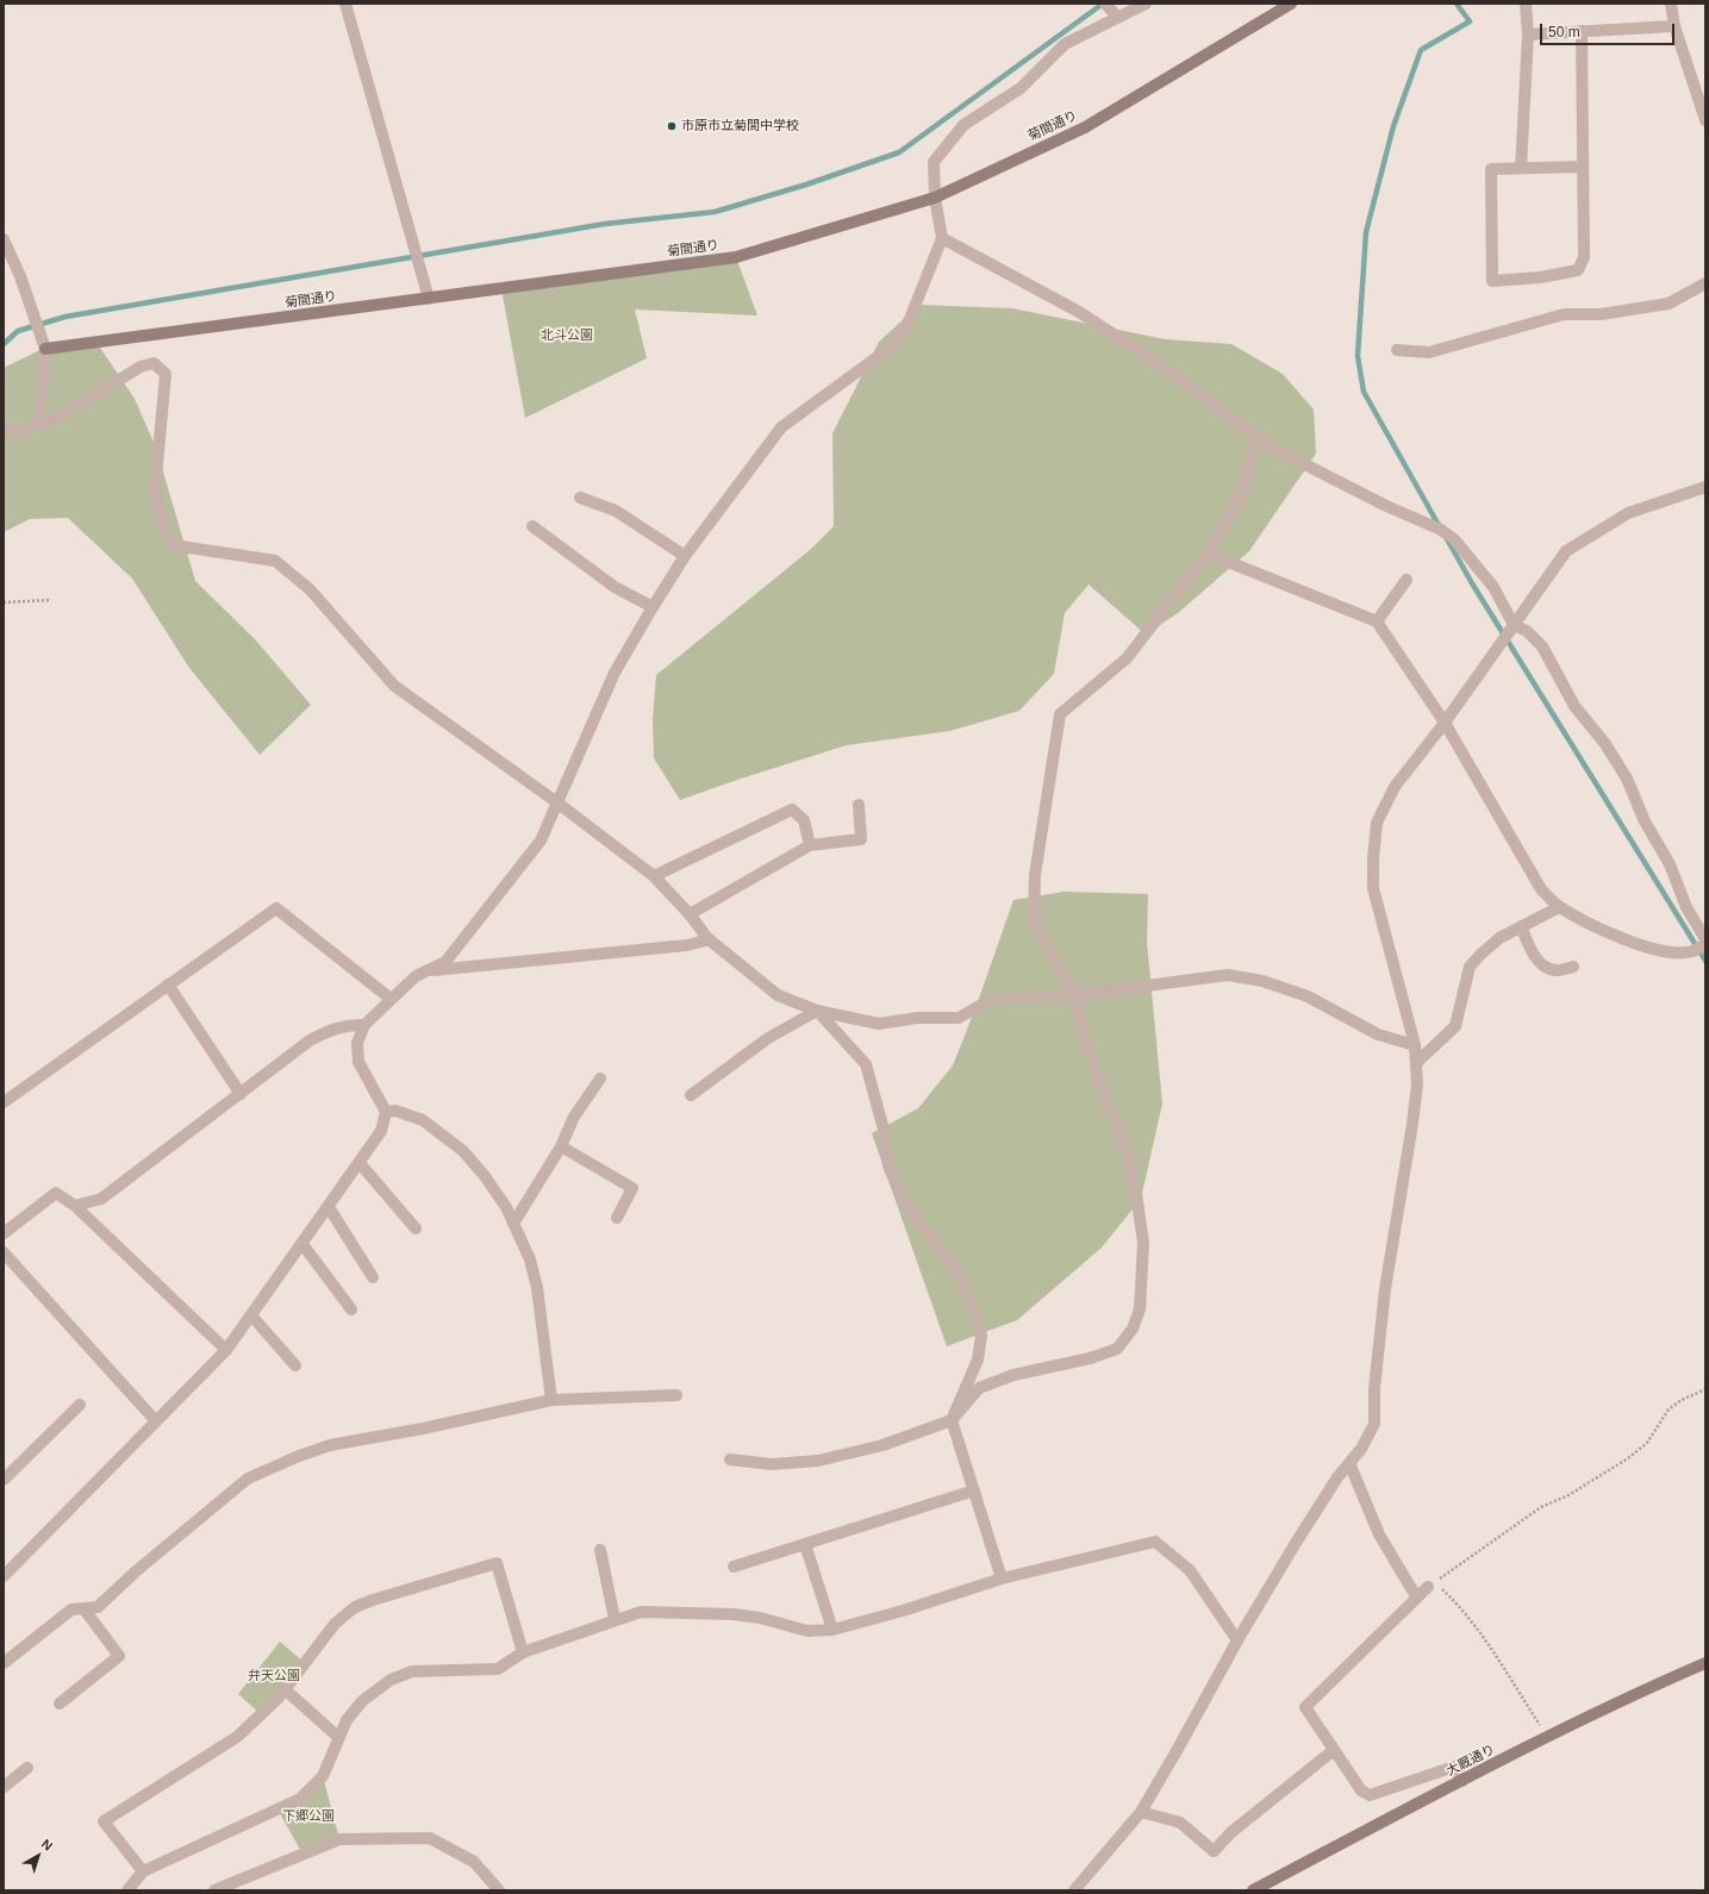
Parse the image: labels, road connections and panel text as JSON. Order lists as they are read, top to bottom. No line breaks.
{"streets":{"street":["菊間通り","大厩通り"]},"parks":["北斗公園","弁天公園","下郷公園"],"places":["市原市立菊間中学校"],"scale_bar":"50 m","north":"top right"}
